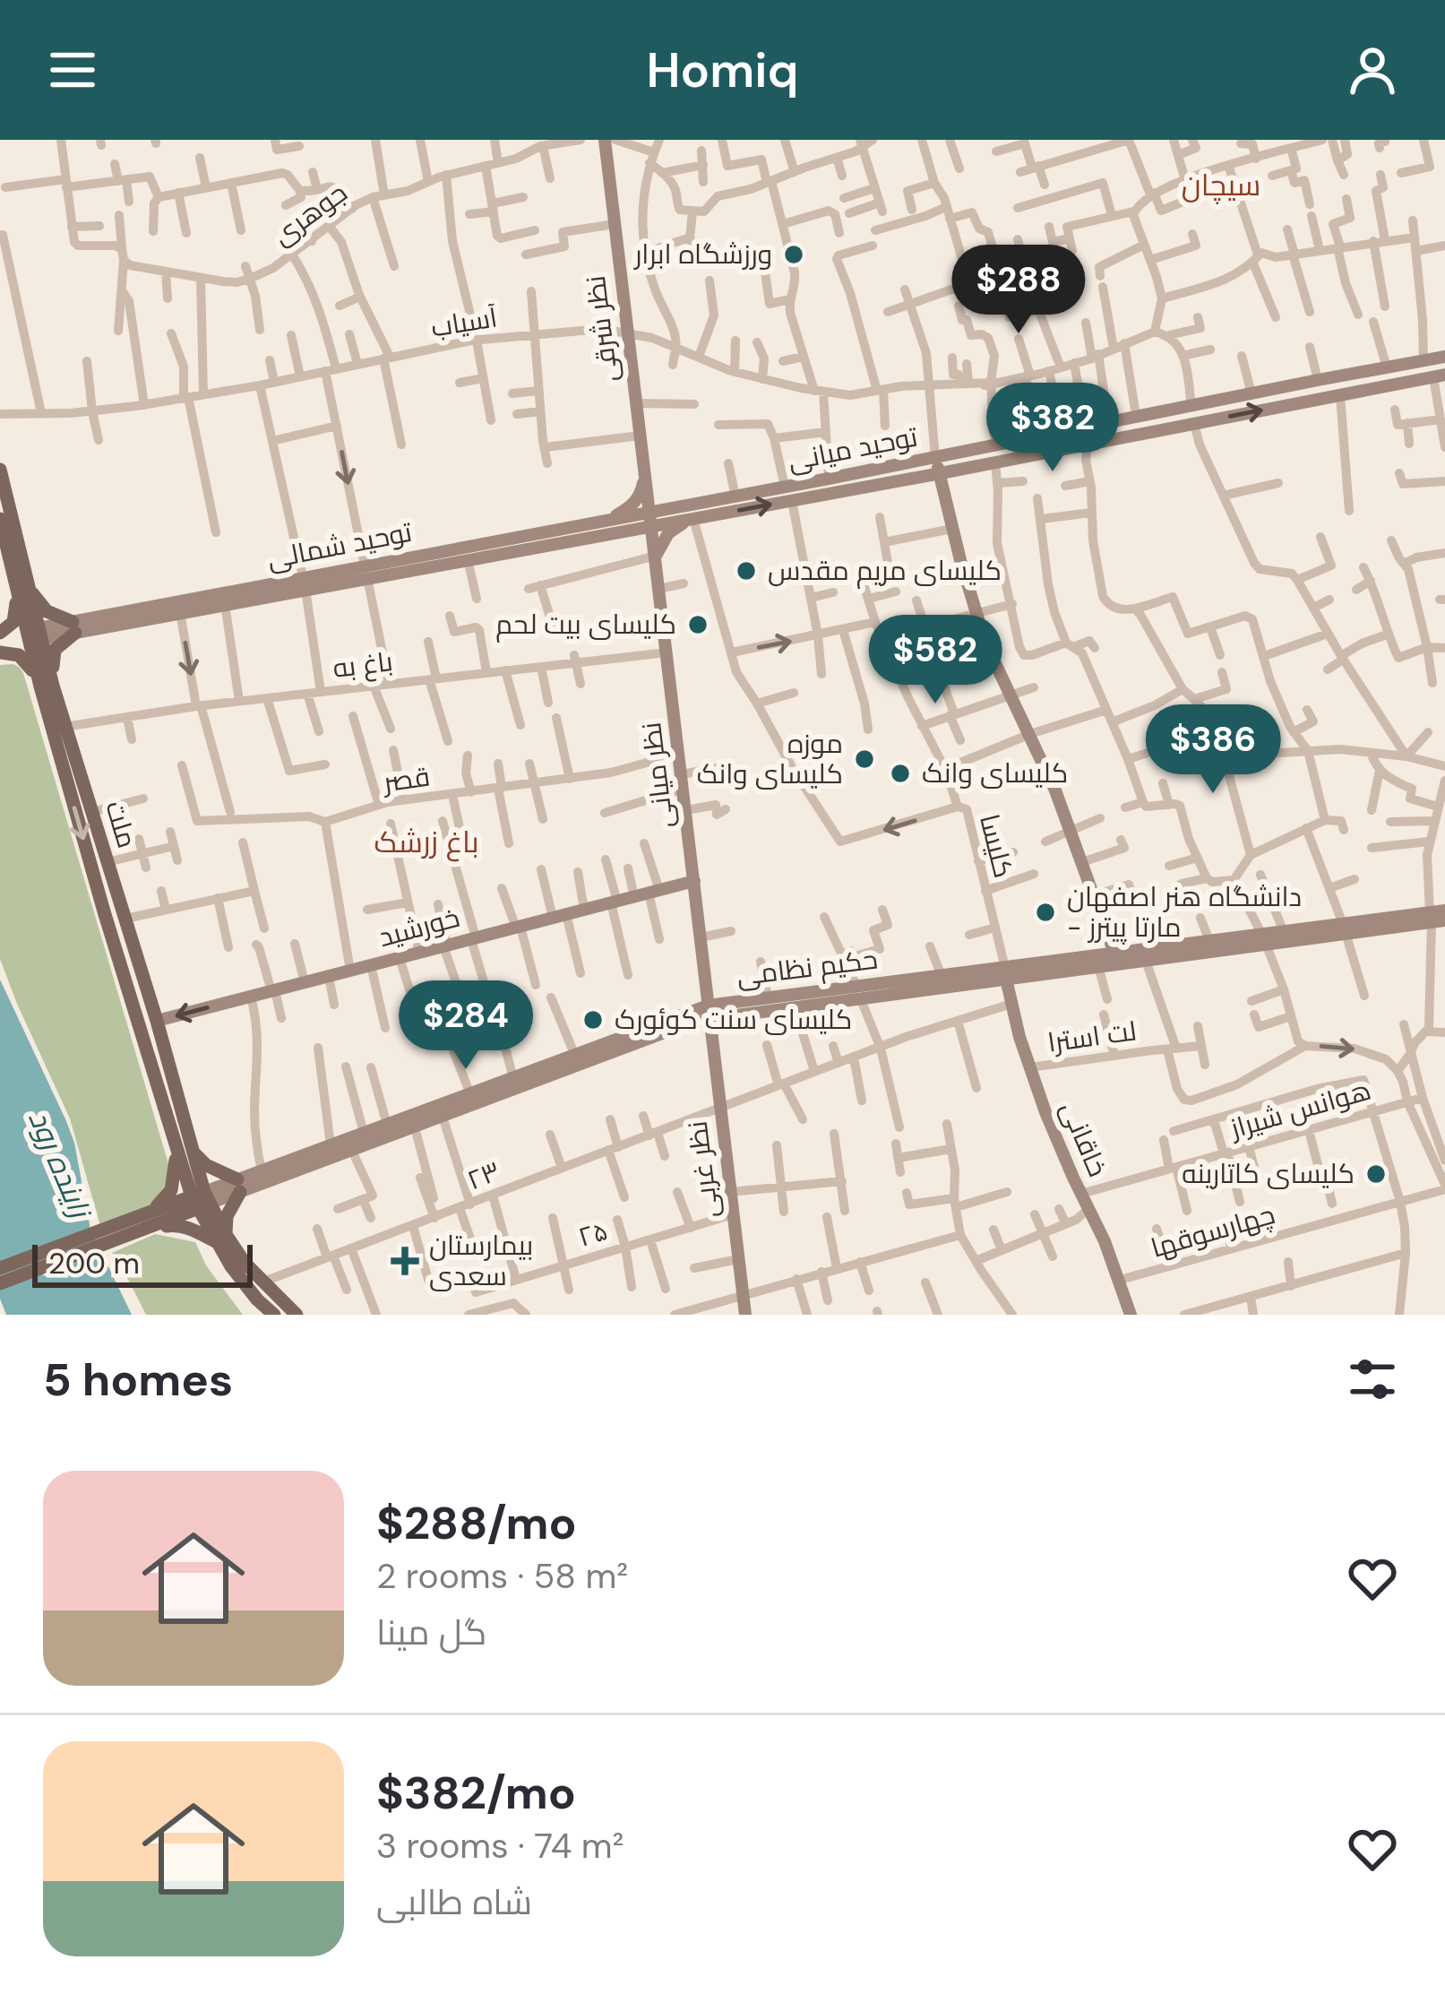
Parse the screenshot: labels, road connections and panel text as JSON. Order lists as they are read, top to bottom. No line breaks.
{"streets":{"main road":["نظر شرقی","توحید میانی","توحید شمالی","نظر میانی","ملت","خورشید","حکیم نظامی","خاقانی","نظر غربی"],"street":["جوهری","آسیاب","باغ به","قصر","کلیسا","لت استرا","هوانس شیراز","۲۳","چهارسوقها","۲۵"]},"crossings":[["آسیاب","نظر شرقی"],["نظر شرقی","توحید میانی"],["نظر شرقی","توحید شمالی"],["نظر شرقی","نظر میانی"],["توحید میانی","توحید شمالی"],["توحید میانی","نظر میانی"],["توحید شمالی","نظر میانی"],["توحید شمالی","ملت"],["باغ به","نظر میانی"],["باغ به","ملت"],["نظر میانی","قصر"],["نظر میانی","خورشید"],["نظر میانی","حکیم نظامی"],["نظر میانی","نظر غربی"],["ملت","خورشید"],["ملت","حکیم نظامی"],["کلیسا","حکیم نظامی"],["کلیسا","خاقانی"],["حکیم نظامی","خاقانی"],["حکیم نظامی","نظر غربی"],["لت استرا","خاقانی"],["هوانس شیراز","خاقانی"],["خاقانی","۲۳"],["خاقانی","چهارسوقها"],["نظر غربی","۲۳"],["نظر غربی","۲۵"]],"districts":["سیچان","باغ زرشک"],"water":["زاینده رود"],"places":{"other":["ورزشگاه ابرار","کلیسای مریم مقدس","کلیسای بیت لحم","موزه کلیسای وانک","کلیسای وانک","دانشگاه هنر اصفهان - مارتا پیترز","کلیسای سنت کوئورک","کلیسای کاتارینه"],"health":["بیمارستان سعدی"]},"scale_bar":"200 m","page":{"header":"Homiq","price":["$288","$382","$582","$386","$284"],"scale":"200 m","heading":"5 homes","list":[{"name":"$288/mo","note":"2 rooms · 58 m² · گل مینا"},{"name":"$382/mo","note":"3 rooms · 74 m² · شاه طالبی"}]}}
